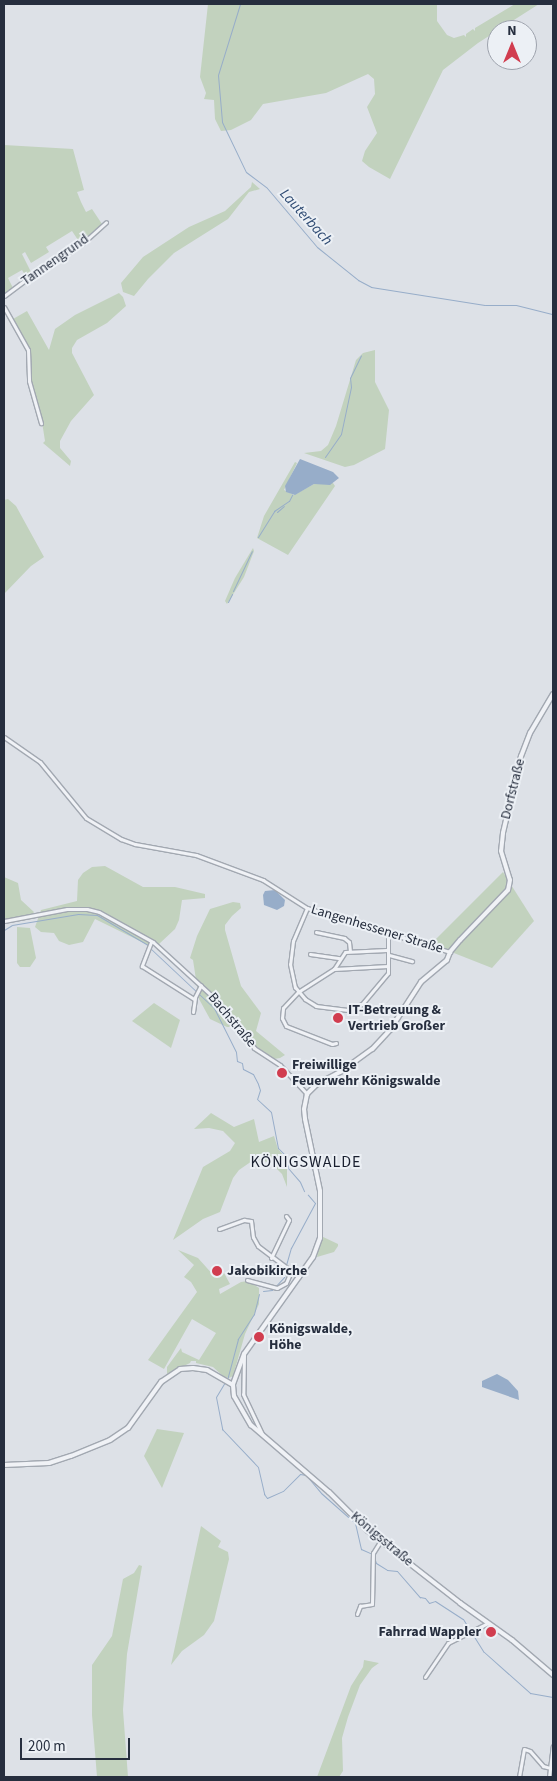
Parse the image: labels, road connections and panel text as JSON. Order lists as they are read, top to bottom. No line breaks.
{"streets":{"street":["Tannengrund","Dorfstraße","Langenhessener Straße","Bachstraße","Königsstraße"]},"crossings":[["Dorfstraße","Langenhessener Straße"]],"districts":["KÖNIGSWALDE"],"water":["Lauterbach"],"places":["IT-Betreuung & Vertrieb Großer","Freiwillige Feuerwehr Königswalde","Jakobikirche","Königswalde, Höhe","Fahrrad Wappler"],"scale_bar":"200 m","north":"top"}
